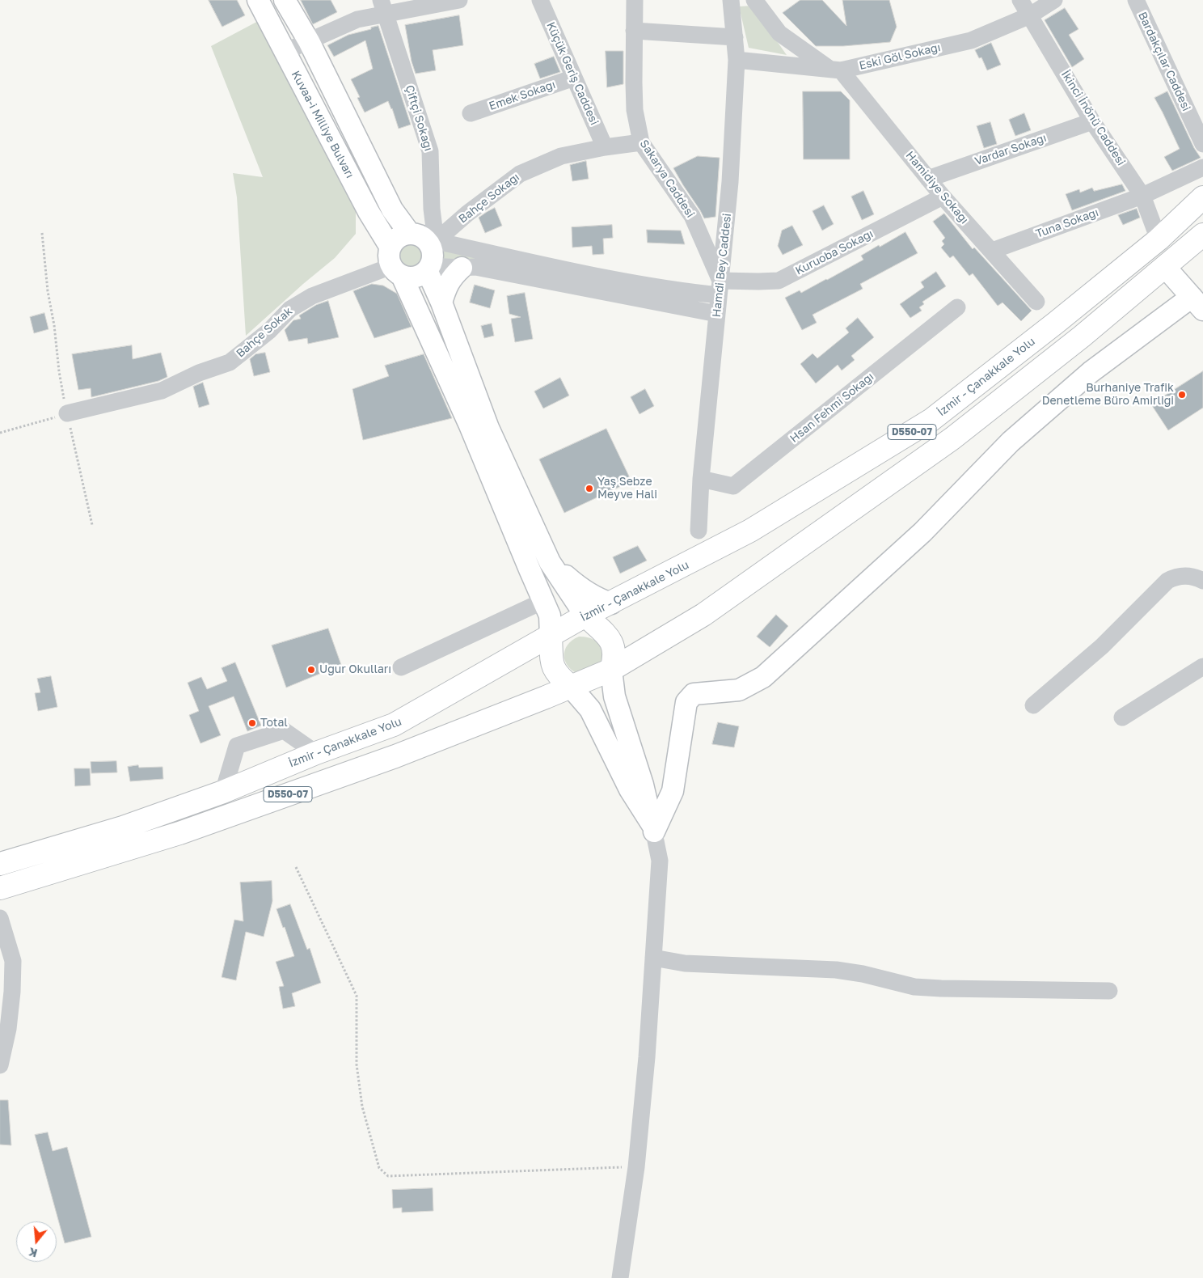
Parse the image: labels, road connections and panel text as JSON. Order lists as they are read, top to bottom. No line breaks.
{"streets":{"highway":["İzmir - Çanakkale Yolu","D550-07"],"main road":["Kuvaa-i Milliye Bulvarı"],"street":["Eski Göl Sokağı","Bardakçılar Caddesi","Küçük Geriş Caddesi","Emek Sokağı","Çiftçi Sokağı","İkinci İnönü Caddesi","Vardar Sokağı","Sakarya Caddesi","Hamidiye Sokağı","Bahçe Sokağı","Tuna Sokağı","Kuruoba Sokağı","Hamdi Bey Caddesi","Bahçe Sokak","Hsan Fehmi Sokağı"]},"crossings":[["Eski Göl Sokağı","İkinci İnönü Caddesi"],["Eski Göl Sokağı","Hamidiye Sokağı"],["Eski Göl Sokağı","Hamdi Bey Caddesi"],["Küçük Geriş Caddesi","Emek Sokağı"],["Küçük Geriş Caddesi","Bahçe Sokağı"],["Çiftçi Sokağı","Kuvaa-i Milliye Bulvarı"],["Çiftçi Sokağı","Bahçe Sokağı"],["Çiftçi Sokağı","Kuruoba Sokağı"],["Çiftçi Sokağı","Bahçe Sokak"],["İkinci İnönü Caddesi","Vardar Sokağı"],["İkinci İnönü Caddesi","Tuna Sokağı"],["İkinci İnönü Caddesi","İzmir - Çanakkale Yolu"],["Kuvaa-i Milliye Bulvarı","Bahçe Sokağı"],["Kuvaa-i Milliye Bulvarı","Kuruoba Sokağı"],["Kuvaa-i Milliye Bulvarı","Bahçe Sokak"],["Kuvaa-i Milliye Bulvarı","İzmir - Çanakkale Yolu"],["Kuvaa-i Milliye Bulvarı","D550-07"],["Vardar Sokağı","Hamidiye Sokağı"],["Sakarya Caddesi","Bahçe Sokağı"],["Sakarya Caddesi","Kuruoba Sokağı"],["Sakarya Caddesi","Hamdi Bey Caddesi"],["Hamidiye Sokağı","Tuna Sokağı"],["Hamidiye Sokağı","Kuruoba Sokağı"],["Bahçe Sokağı","Kuruoba Sokağı"],["Bahçe Sokağı","Bahçe Sokak"],["Kuruoba Sokağı","Hamdi Bey Caddesi"],["Kuruoba Sokağı","Bahçe Sokak"],["Hamdi Bey Caddesi","Hsan Fehmi Sokağı"],["İzmir - Çanakkale Yolu","D550-07"]],"places":["Burhaniye Trafik Denetleme Büro Amirliği","Yaş Sebze Meyve Hali","Uğur Okulları","Total"],"north":"bottom"}
